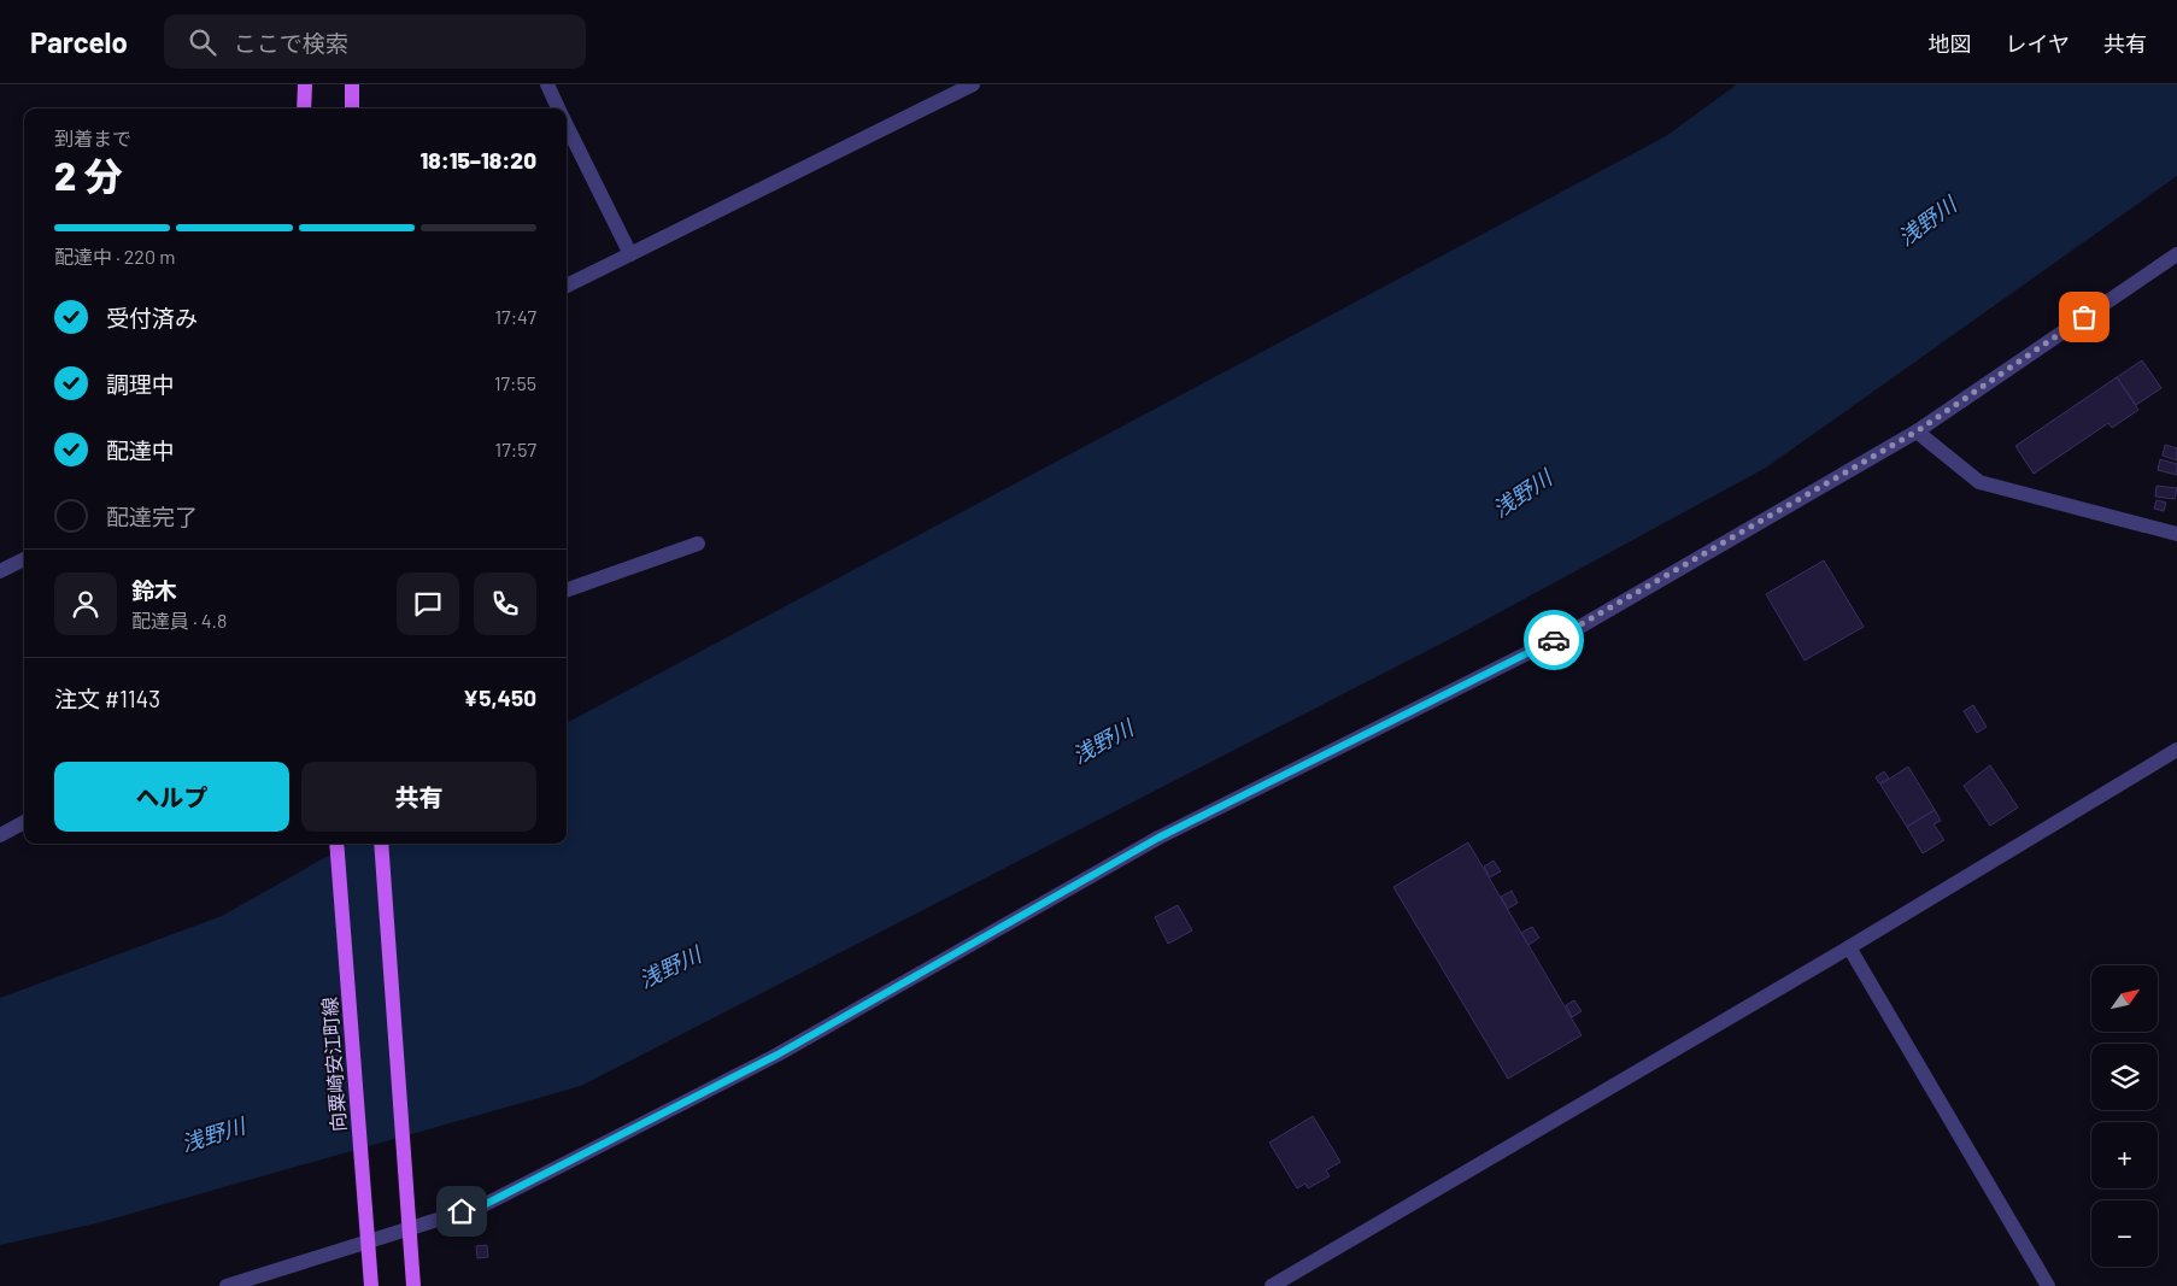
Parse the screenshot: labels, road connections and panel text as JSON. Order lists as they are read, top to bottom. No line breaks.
{"streets":{"main road":["向粟崎安江町線"]},"water":["浅野川"],"north":"top right","page":{"header":"Parcelo","search":"ここで検索","nav":["地図","レイヤ","共有"],"heading":["2 分","到着まで","18:15–18:20"],"panel":["鈴木","配達員 · 4.8","注文 #1143","¥5,450"],"bar":"配達中 · 220 m","list":[["受付済み","17:47"],["調理中","17:55"],["配達中","17:57"],"配達完了"],"buttons":["ヘルプ","共有"],"map_buttons":["+","−"]}}
